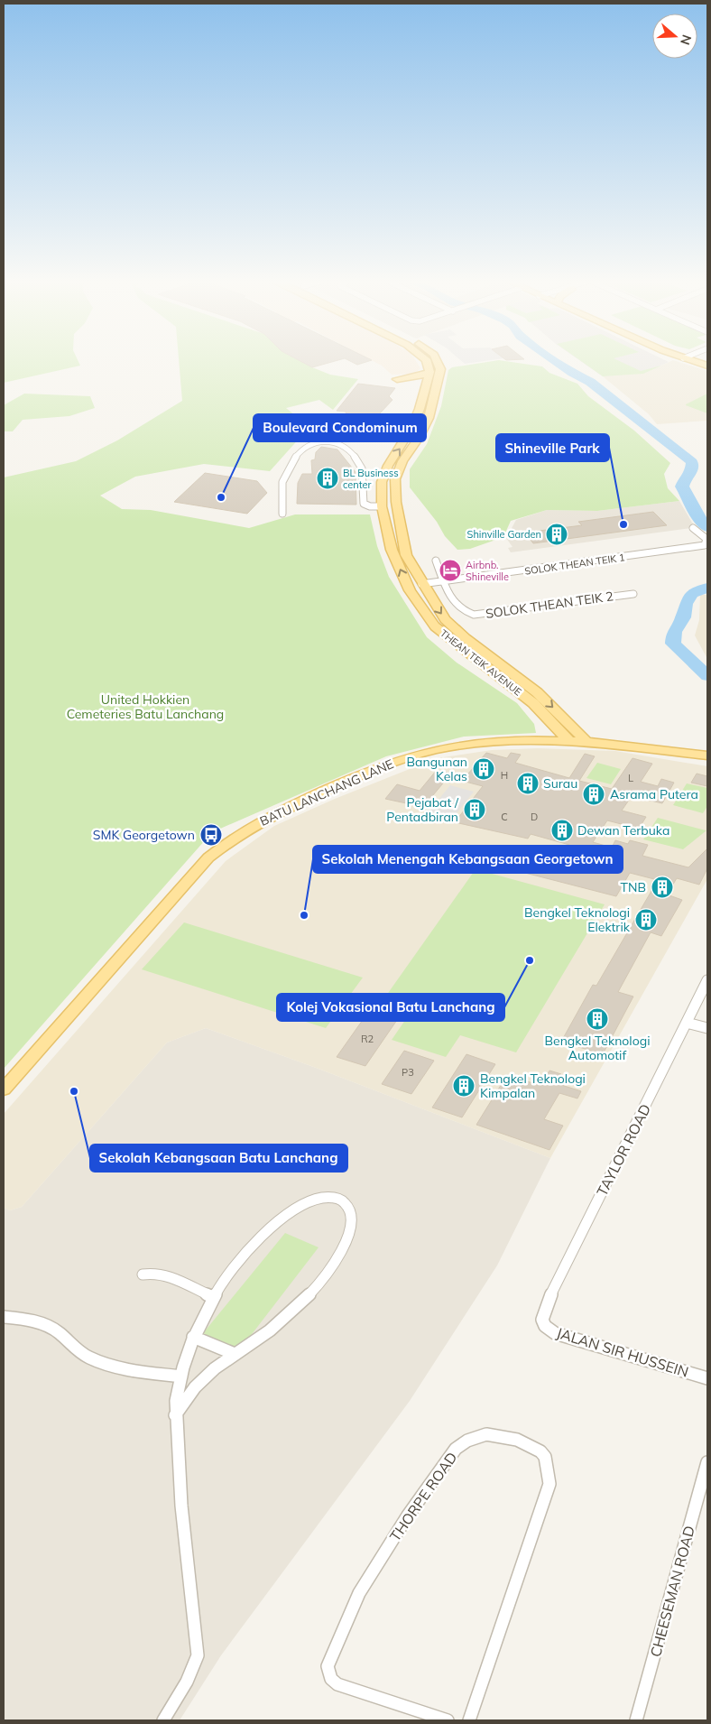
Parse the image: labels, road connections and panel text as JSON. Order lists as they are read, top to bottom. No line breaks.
{"streets":{"main road":["THEAN TEIK AVENUE","BATU LANCHANG LANE"],"street":["SOLOK THEAN TEIK 1","SOLOK THEAN TEIK 2","TAYLOR ROAD","JALAN SIR HUSSEIN","THORPE ROAD","CHEESEMAN ROAD"]},"crossings":[["SOLOK THEAN TEIK 1","SOLOK THEAN TEIK 2"],["SOLOK THEAN TEIK 1","THEAN TEIK AVENUE"],["THEAN TEIK AVENUE","BATU LANCHANG LANE"],["TAYLOR ROAD","JALAN SIR HUSSEIN"]],"parks":["United Hokkien Cemeteries Batu Lanchang"],"places":{"building":["BL Business center","Shinville Garden","Bangunan Kelas","Surau","Asrama Putera","Pejabat / Pentadbiran","Dewan Terbuka","TNB","Bengkel Teknologi Elektrik","Bengkel Teknologi Automotif","Bengkel Teknologi Kimpalan"],"other":["Boulevard Condominum","Shineville Park","Sekolah Menengah Kebangsaan Georgetown","Kolej Vokasional Batu Lanchang","Sekolah Kebangsaan Batu Lanchang"],"hotel":["Airbnb. Shineville"],"bus stop":["SMK Georgetown"]},"house_numbers":["H","L","C","D","R2","P3"],"north":"right"}
